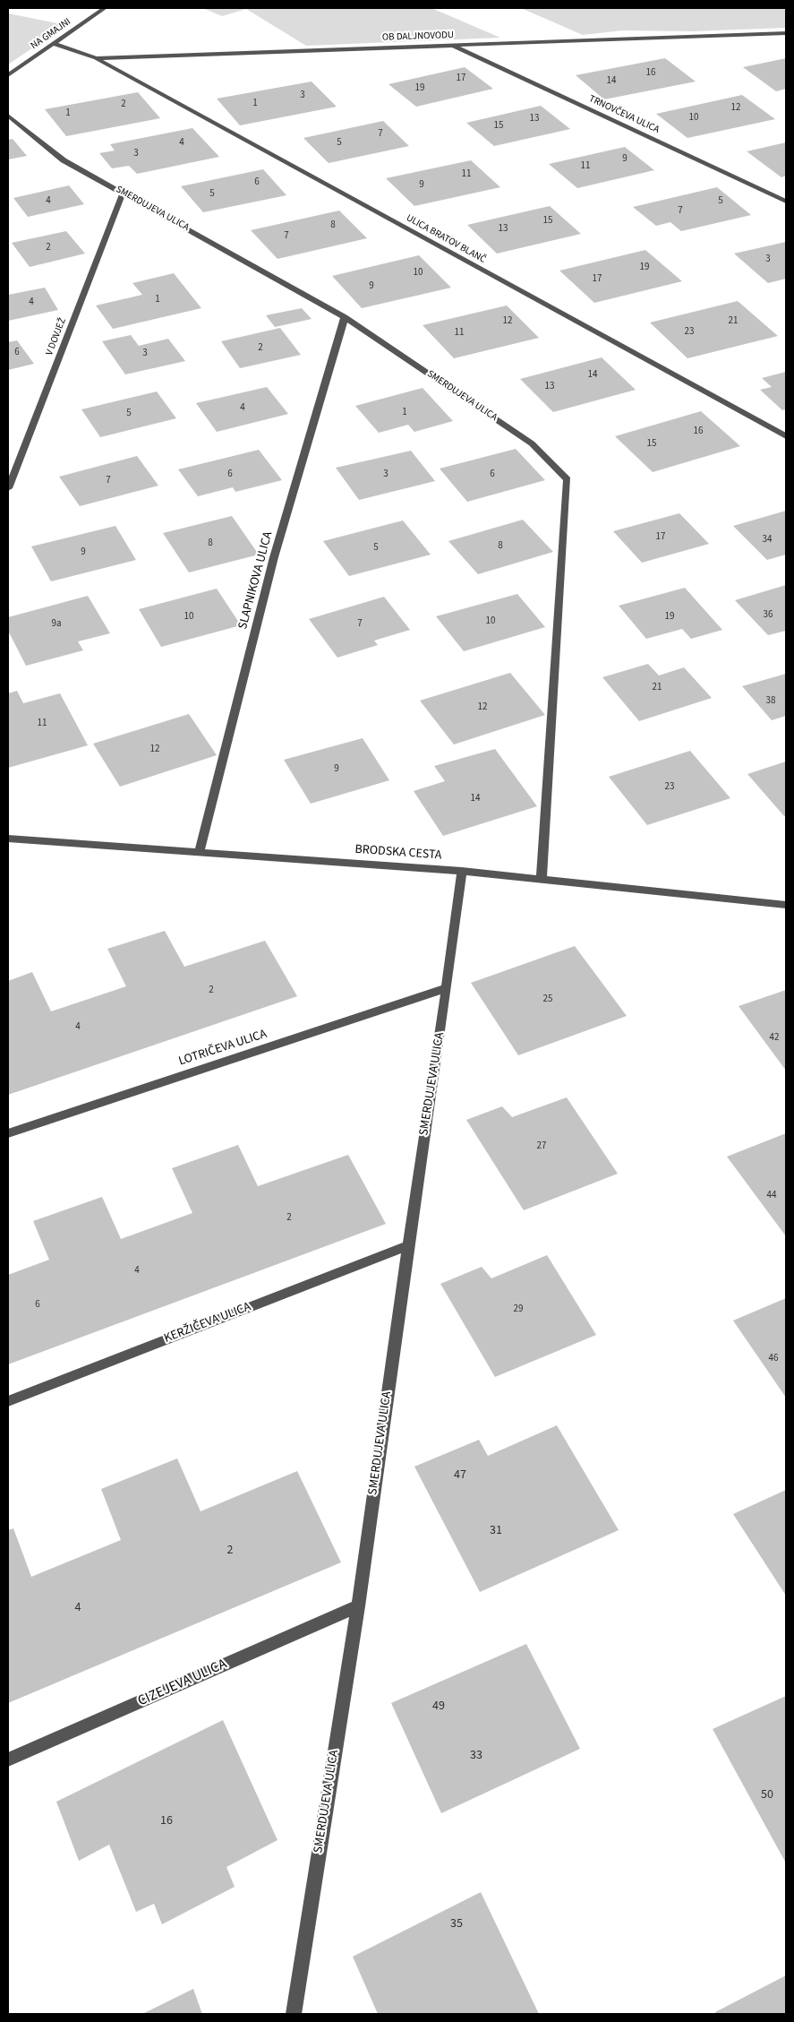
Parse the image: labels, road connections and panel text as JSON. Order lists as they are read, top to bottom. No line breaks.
{"streets":{"street":["NA GMAJNI","OB DALJNOVODU","TRNOVČEVA ULICA","SMERDUJEVA ULICA","ULICA BRATOV BLANČ","V DOVJEŽ","SLAPNIKOVA ULICA","BRODSKA CESTA","LOTRIČEVA ULICA","KERŽIČEVA ULICA","CIZEJEVA ULICA"]},"crossings":[["NA GMAJNI","OB DALJNOVODU"],["OB DALJNOVODU","TRNOVČEVA ULICA"],["OB DALJNOVODU","ULICA BRATOV BLANČ"],["SMERDUJEVA ULICA","V DOVJEŽ"],["SMERDUJEVA ULICA","SLAPNIKOVA ULICA"],["SMERDUJEVA ULICA","BRODSKA CESTA"],["SMERDUJEVA ULICA","LOTRIČEVA ULICA"],["SMERDUJEVA ULICA","KERŽIČEVA ULICA"],["SMERDUJEVA ULICA","CIZEJEVA ULICA"],["SLAPNIKOVA ULICA","BRODSKA CESTA"]],"house_numbers":["16","17","14","19","3","1","2","12","1","10","13","15","7","4","5","3","9","11","11","6","9","5","4","5","7","15","8","13","7","2","3","19","10","17","9","1","4","12","21","23","11","2","6","3","14","13","4","1","5","16","15","6","3","6","7","17","34","8","8","5","9","36","10","19","10","9a","7","21","38","12","11","12","9","23","14","2","25","4","42","27","44","2","4","6","29","46","47","31","2","4","49","33","50","16","35"]}
